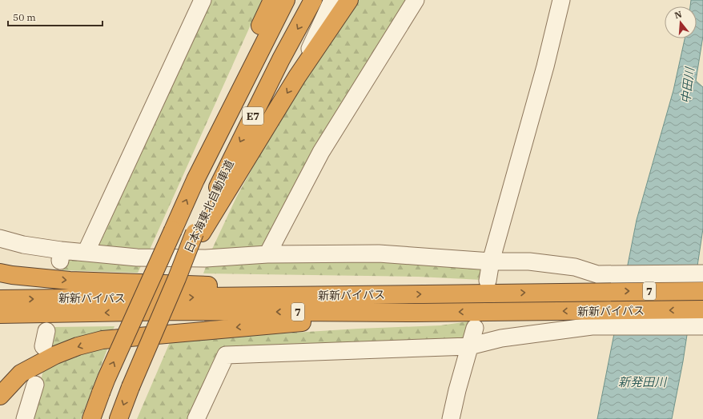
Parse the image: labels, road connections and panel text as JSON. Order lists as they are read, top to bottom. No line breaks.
{"streets":{"highway":["E7","日本海東北自動車道","7","新新バイパス"]},"water":["中田川","新発田川"],"scale_bar":"50 m","north":"top"}
